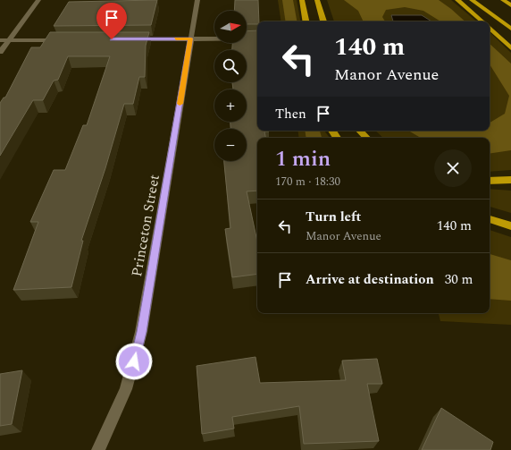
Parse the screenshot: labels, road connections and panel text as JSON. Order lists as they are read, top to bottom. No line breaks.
{"streets":{"street":["Princeton Street"]},"north":"right","page":{"map_buttons":["+","−"],"turn":["140 m","Manor Avenue"],"then":"Then","heading":["1 min","170 m · 18:30"],"list":[{"name":"Turn left","note":"Manor Avenue","value":"140 m"},{"name":"Arrive at destination","value":"30 m"}]}}
